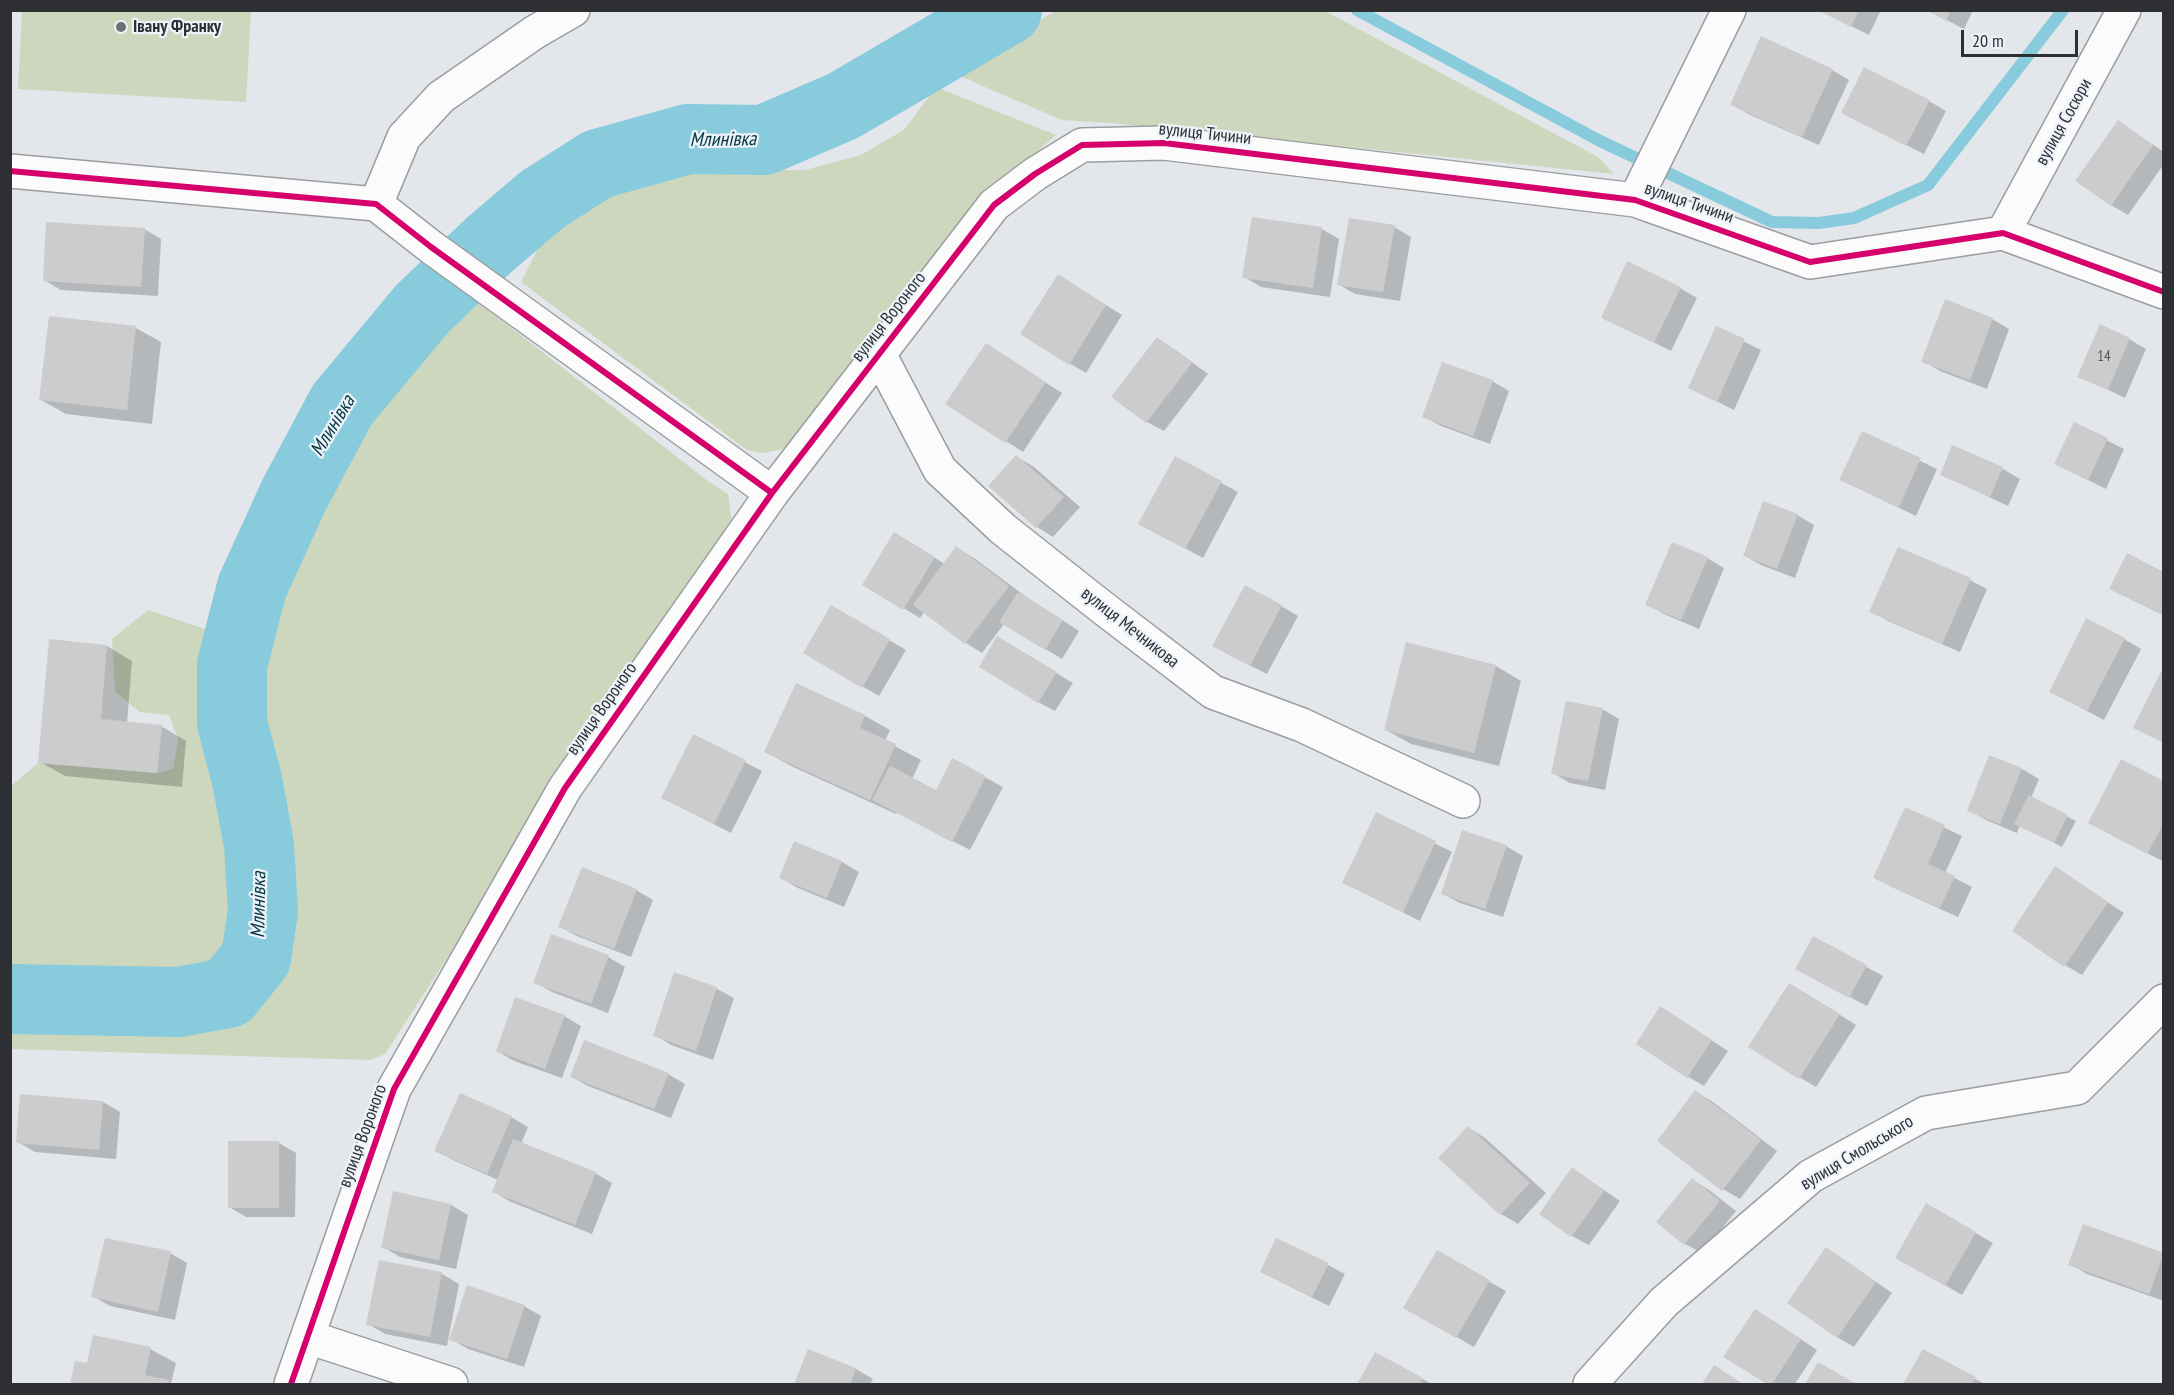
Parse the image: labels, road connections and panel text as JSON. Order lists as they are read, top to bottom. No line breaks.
{"streets":{"street":["вулиця Сосюри","вулиця Тичини","вулиця Вороного","вулиця Мечникова","вулиця Смольського"]},"crossings":[["вулиця Сосюри","вулиця Тичини"],["вулиця Тичини","вулиця Вороного"],["вулиця Вороного","вулиця Мечникова"]],"water":["Млинівка"],"places":["Івану Франку"],"house_numbers":["14"],"scale_bar":"20 m"}
